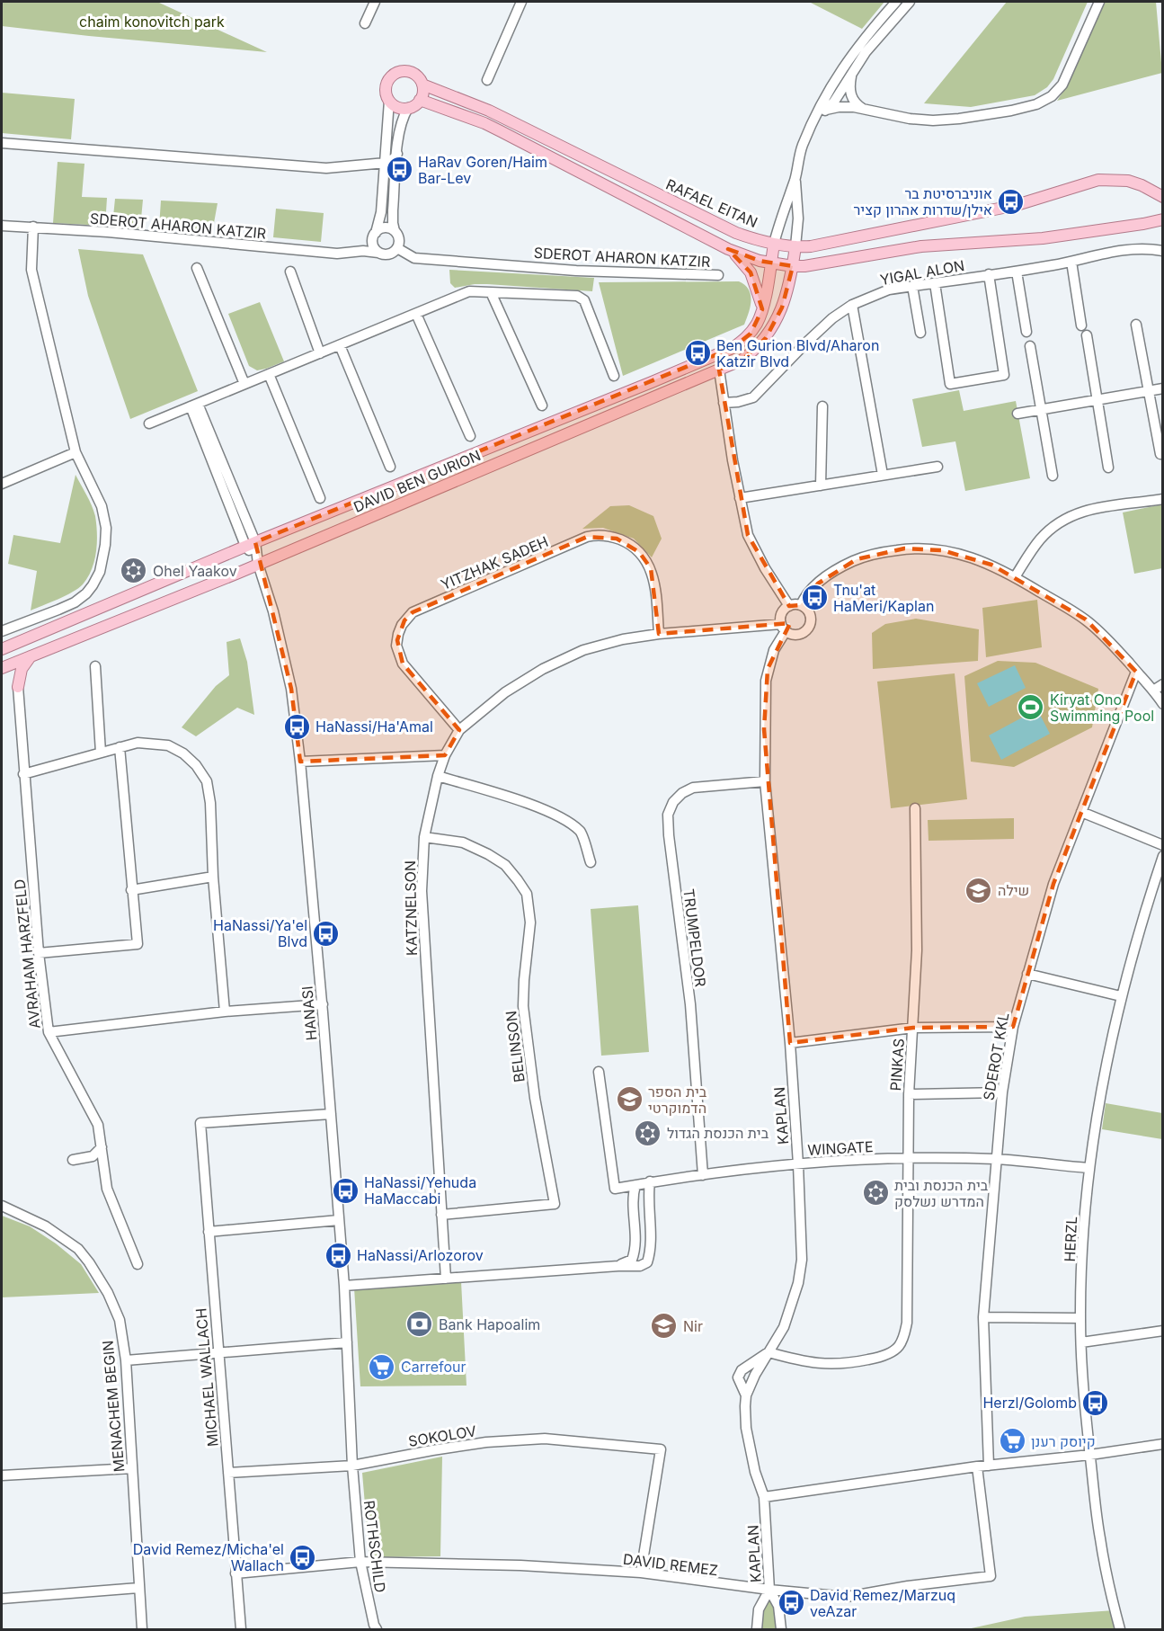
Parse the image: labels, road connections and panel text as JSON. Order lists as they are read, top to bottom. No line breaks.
{"streets":{"main road":["RAFAEL EITAN","DAVID BEN GURION"],"street":["SDEROT AHARON KATZIR","YIGAL ALON","YITZHAK SADEH","KATZNELSON","TRUMPELDOR","AVRAHAM HARZFELD","HANASI","BELINSON","SDEROT KKL","PINKAS","KAPLAN","WINGATE","HERZL","MICHAEL WALLACH","MENACHEM BEGIN","SOKOLOV","ROTHSCHILD","DAVID REMEZ"]},"crossings":[["RAFAEL EITAN","DAVID BEN GURION"],["DAVID BEN GURION","HANASI"],["YITZHAK SADEH","KATZNELSON"],["KATZNELSON","BELINSON"],["KATZNELSON","KAPLAN"],["TRUMPELDOR","KAPLAN"],["TRUMPELDOR","WINGATE"],["HANASI","MICHAEL WALLACH"],["HANASI","SOKOLOV"],["HANASI","ROTHSCHILD"],["SDEROT KKL","WINGATE"],["PINKAS","KAPLAN"],["PINKAS","WINGATE"],["KAPLAN","WINGATE"],["KAPLAN","DAVID REMEZ"],["WINGATE","HERZL"],["MICHAEL WALLACH","SOKOLOV"],["MICHAEL WALLACH","DAVID REMEZ"],["SOKOLOV","ROTHSCHILD"],["SOKOLOV","DAVID REMEZ"],["ROTHSCHILD","DAVID REMEZ"]],"parks":["chaim konovitch park"],"places":{"bus stop":["HaRav Goren/Haim Bar-Lev","אוניברסיטת בר אילן/שדרות אהרון קציר","Ben Gurion Blvd/Aharon Katzir Blvd","Tnu'at HaMeri/Kaplan","HaNassi/Ha'Amal","HaNassi/Ya'el Blvd","HaNassi/Yehuda HaMaccabi","HaNassi/Arlozorov","Herzl/Golomb","David Remez/Micha'el Wallach","David Remez/Marzuq veAzar"],"synagogue":["Ohel Yaakov","בית הכנסת הגדול","בית הכנסת ובית המדרש נשלסק"],"sports":["Kiryat Ono Swimming Pool"],"school or university":["שילה","בית הספר הדמוקרטי","Nir"],"bank":["Bank Hapoalim"],"supermarket":["Carrefour","קיוסק רענן"]}}
